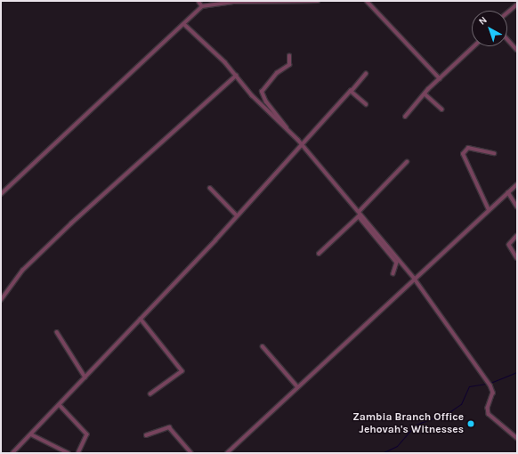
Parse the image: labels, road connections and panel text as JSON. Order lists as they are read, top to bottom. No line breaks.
{"places":["Zambia Branch Office Jehovah's Witnesses"],"north":"top left"}
